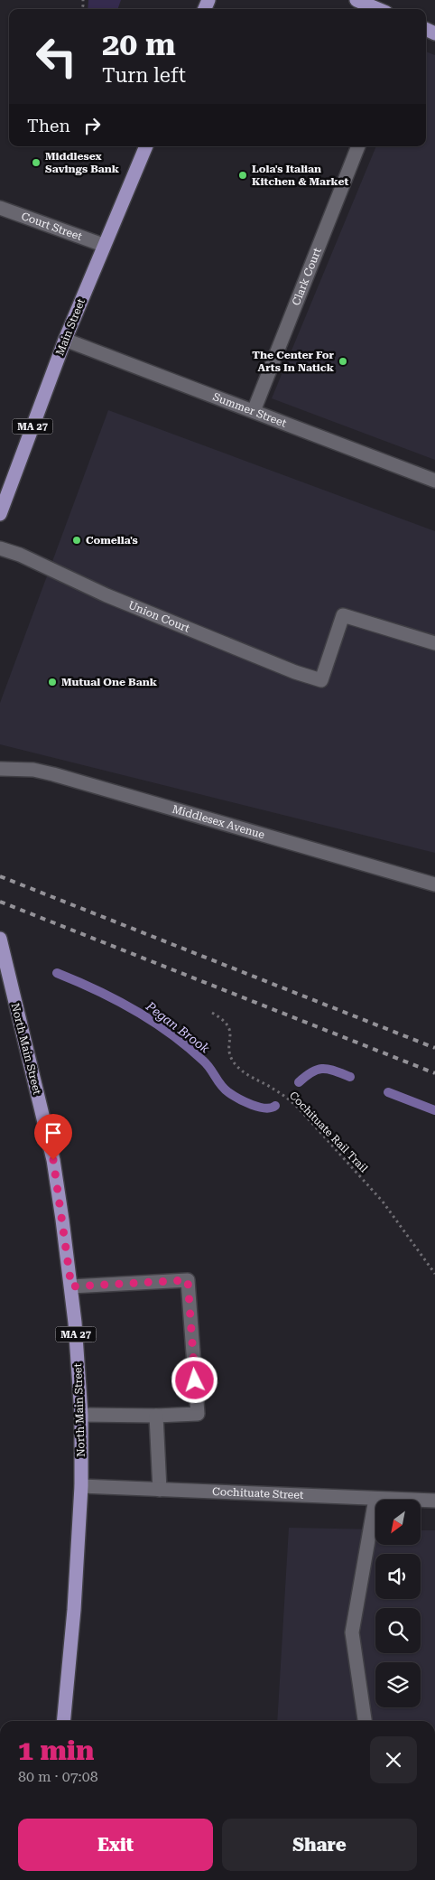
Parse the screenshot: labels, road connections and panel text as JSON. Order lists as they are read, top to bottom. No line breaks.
{"streets":{"main road":["Main Street","MA 27","North Main Street"],"street":["Court Street","Clark Court","Summer Street","Union Court","Middlesex Avenue","Cochituate Street"],"path":["Cochituate Rail Trail"]},"crossings":[["Court Street","Main Street"],["Clark Court","Summer Street"],["Main Street","Summer Street"],["North Main Street","Cochituate Street"]],"water":["Pegan Brook"],"places":["Middlesex Savings Bank","Lola's Italian Kitchen & Market","The Center For Arts In Natick","Comella's","Mutual One Bank"],"north":"bottom left","page":{"turn":["20 m","Turn left"],"then":"Then","heading":["1 min","80 m · 07:08"],"buttons":["Exit","Share"]}}
